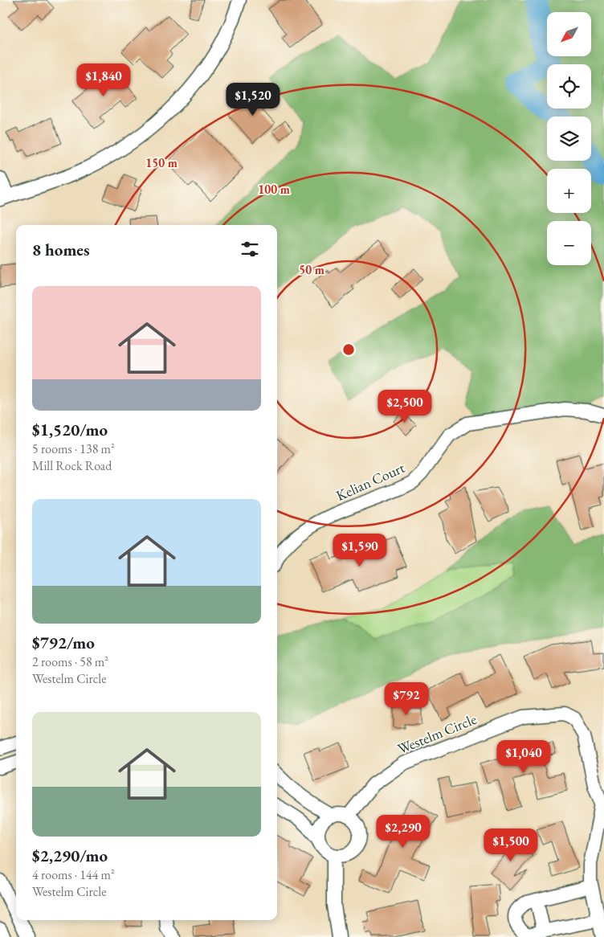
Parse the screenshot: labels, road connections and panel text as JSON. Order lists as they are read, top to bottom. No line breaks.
{"streets":{"street":["Kelian Court","Westelm Circle"]},"north":"bottom left","page":{"map_buttons":["+","−"],"price":["$1,840","$1,520","$2,500","$1,590","$792","$1,040","$2,290","$1,500"],"heading":"8 homes","list":[{"name":"$1,520/mo","note":"5 rooms · 138 m² · Mill Rock Road"},{"name":"$792/mo","note":"2 rooms · 58 m² · Westelm Circle"},{"name":"$2,290/mo","note":"4 rooms · 144 m² · Westelm Circle"}]},"rings":["150 m","100 m","50 m"]}
